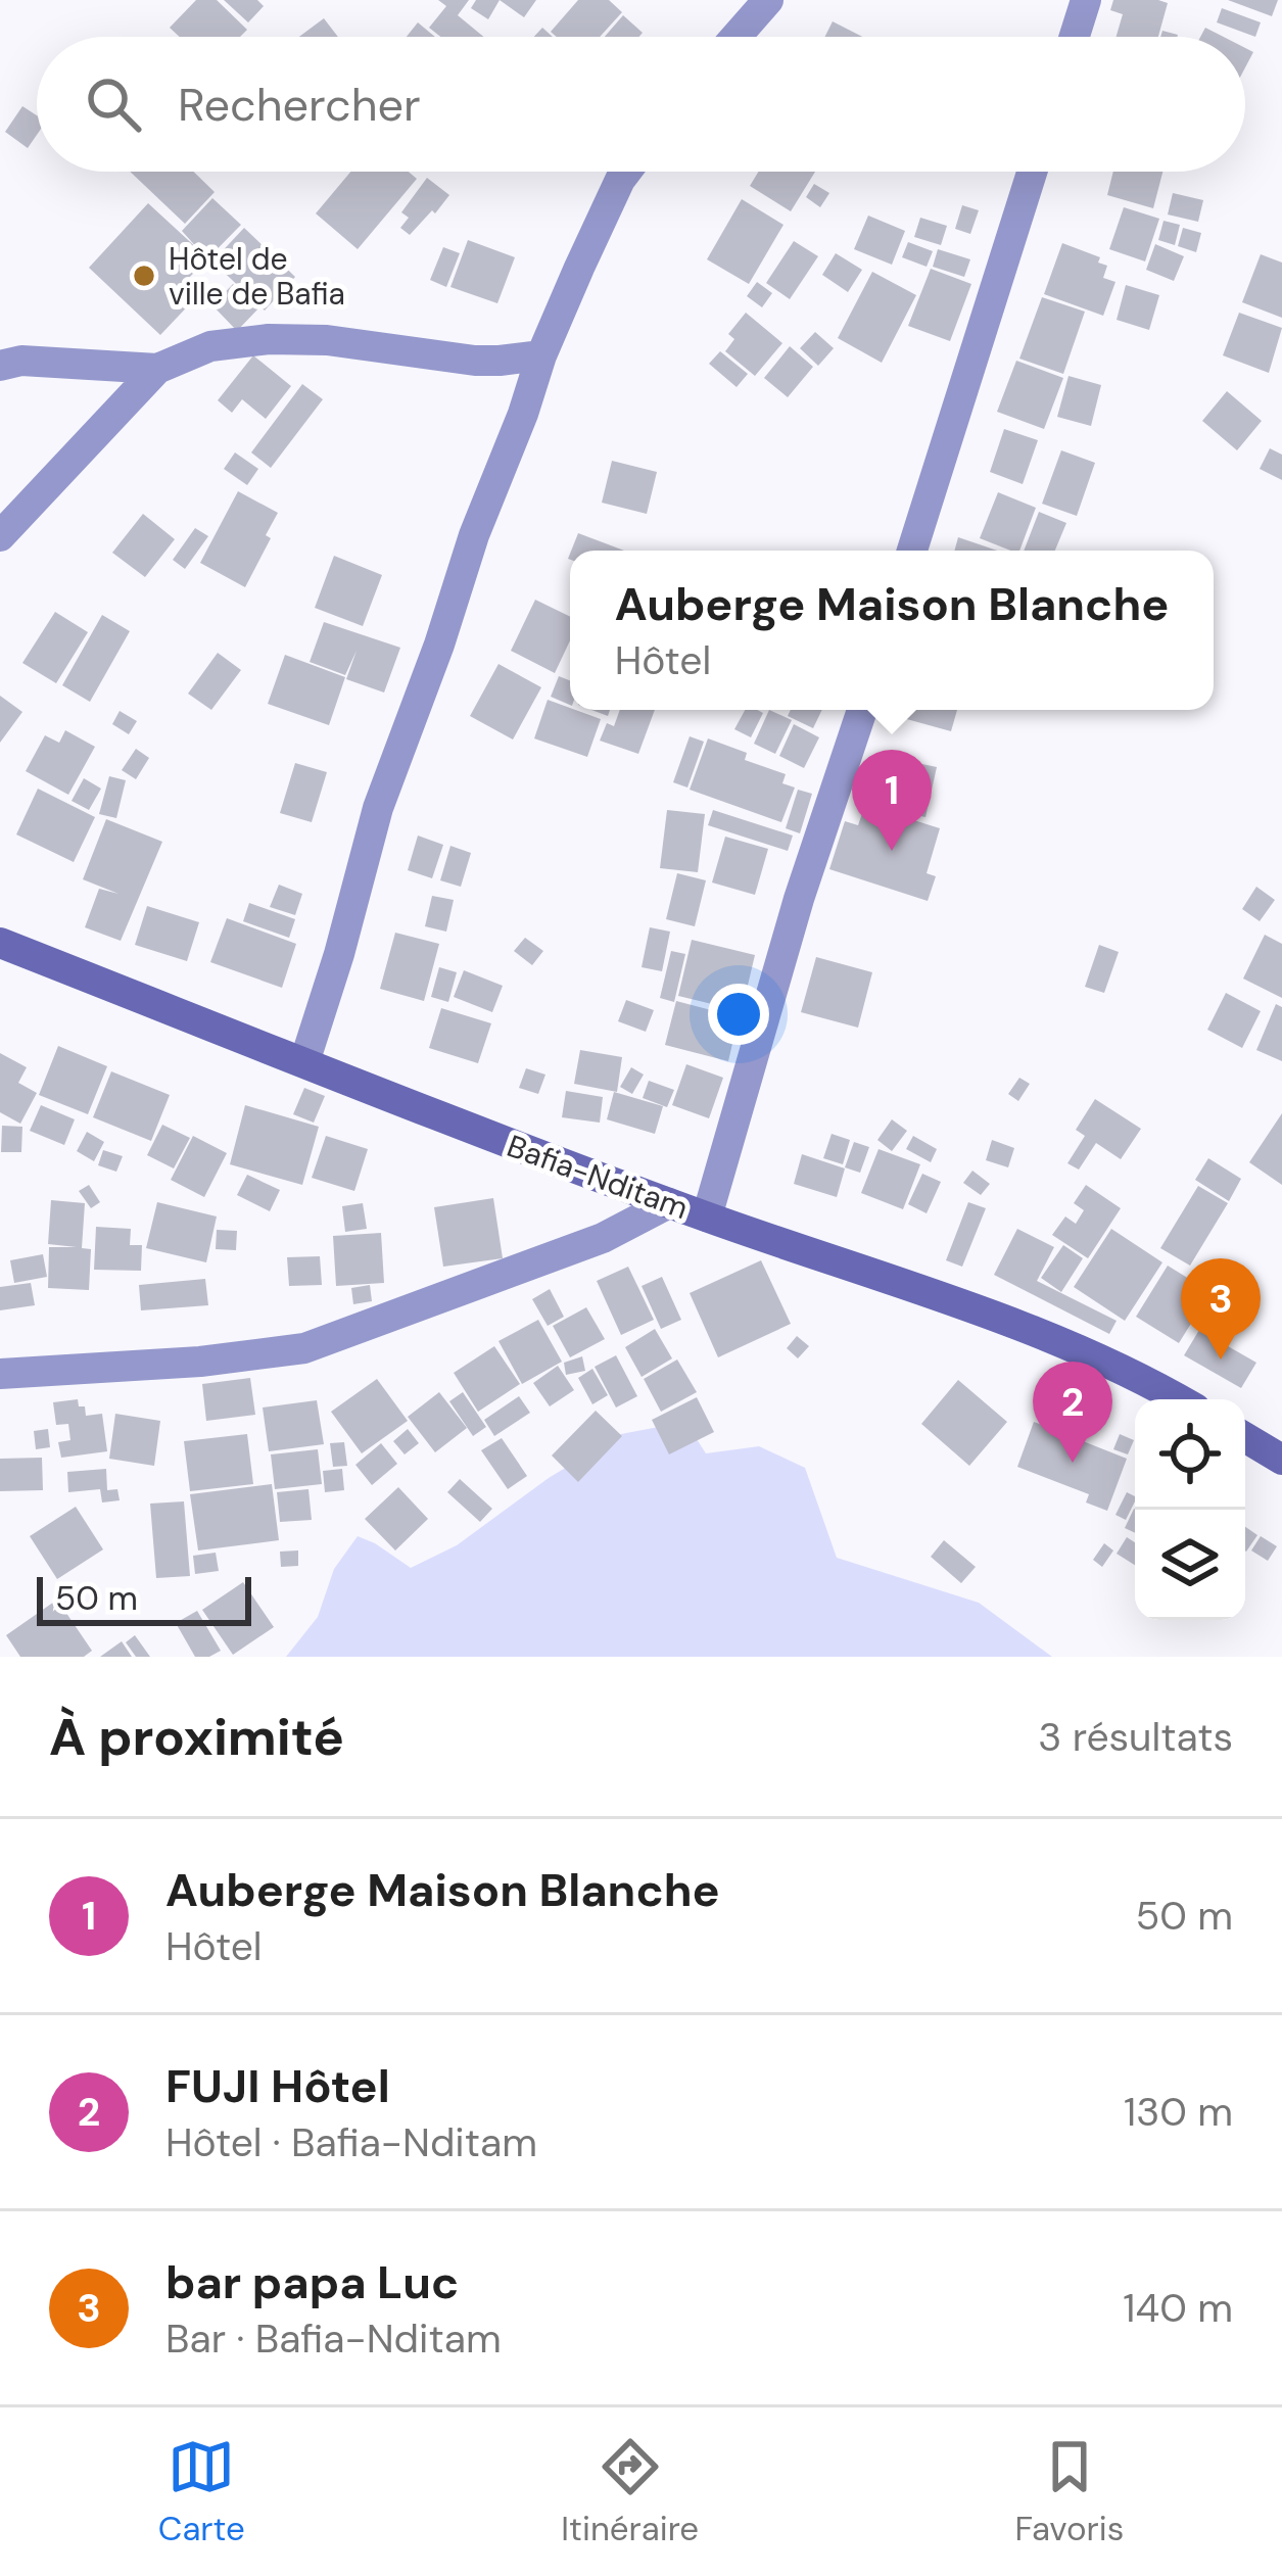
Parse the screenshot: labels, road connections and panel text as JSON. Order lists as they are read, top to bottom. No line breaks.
{"streets":{"main road":["Bafia-Nditam"]},"places":["Hôtel de ville de Bafia"],"scale_bar":"50 m","page":{"search":"Rechercher","popup":["Auberge Maison Blanche","Hôtel"],"pins":["1","3","2"],"scale":"50 m","heading":["À proximité","3 résultats"],"list":[{"mark":"1","name":"Auberge Maison Blanche","note":"Hôtel","value":"50 m"},{"mark":"2","name":"FUJI Hôtel","note":"Hôtel · Bafia-Nditam","value":"130 m"},{"mark":"3","name":"bar papa Luc","note":"Bar · Bafia-Nditam","value":"140 m"}],"nav":["Carte","Itinéraire","Favoris"]}}
